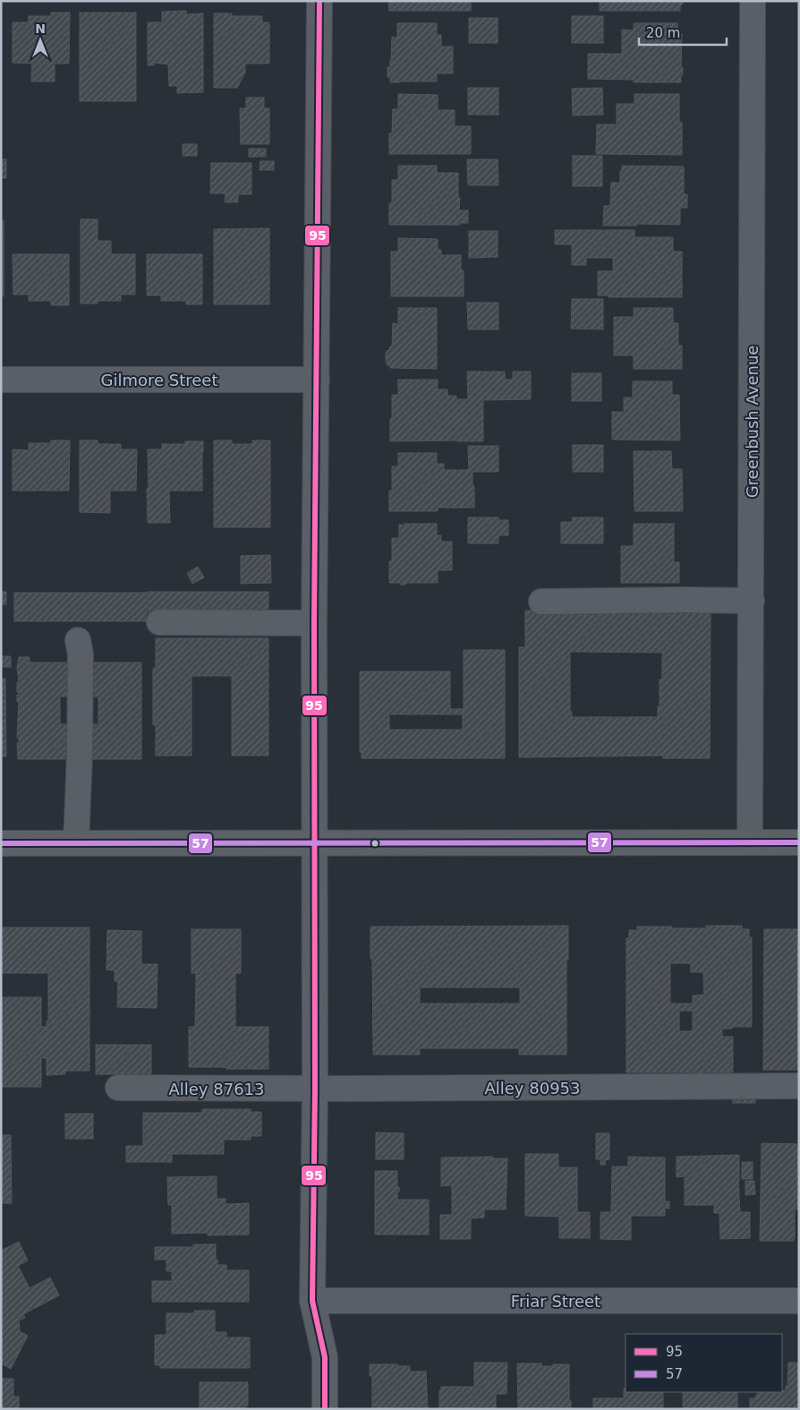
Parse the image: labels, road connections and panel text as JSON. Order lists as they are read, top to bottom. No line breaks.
{"streets":{"street":["Gilmore Street","Greenbush Avenue","Alley 80953","Alley 87613","Friar Street"]},"crossings":[["Alley 80953","Alley 87613"]],"lines":["transit line 95","transit line 57"],"legend":["95","57"],"scale_bar":"20 m","north":"top"}
